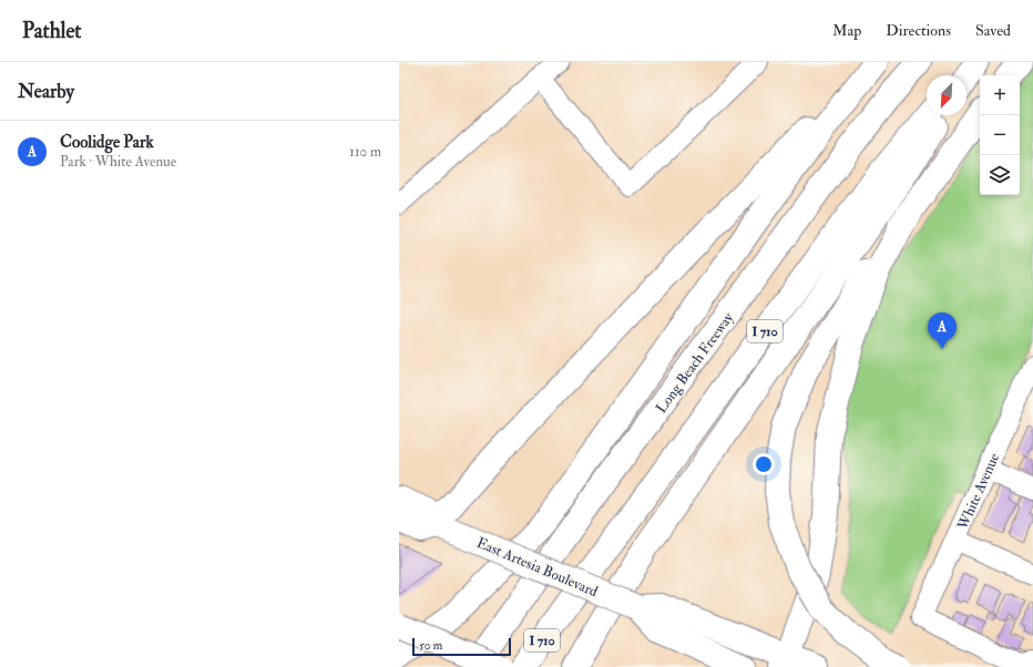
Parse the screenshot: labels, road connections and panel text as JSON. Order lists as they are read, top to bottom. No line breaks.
{"streets":{"main road":["I 710","Long Beach Freeway","East Artesia Boulevard"],"street":["White Avenue"]},"scale_bar":"50 m","north":"bottom left","page":{"header":"Pathlet","nav":["Map","Directions","Saved"],"heading":"Nearby","map_buttons":["+","−"],"list":[{"mark":"A","name":"Coolidge Park","note":"Park · White Avenue","value":"110 m"}],"pins":"A","scale":"50 m"}}
